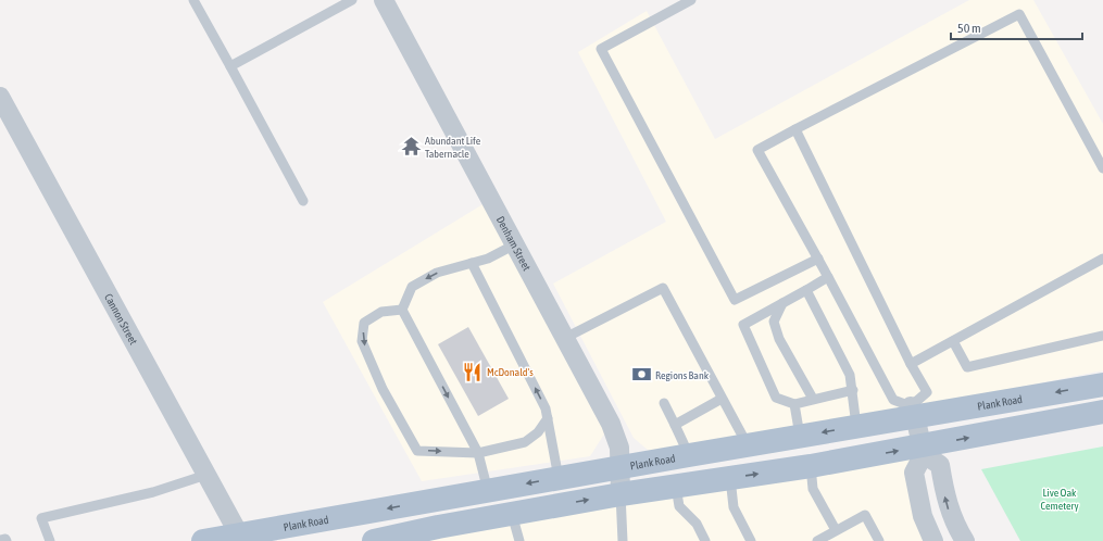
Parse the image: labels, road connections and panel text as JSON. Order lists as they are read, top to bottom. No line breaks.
{"streets":{"main road":["Plank Road"],"street":["Denham Street","Cannon Street"]},"crossings":[["Denham Street","Plank Road"],["Cannon Street","Plank Road"]],"parks":["Live Oak Cemetery"],"places":{"temple":["Abundant Life Tabernacle"],"restaurant":["McDonald's"],"bank":["Regions Bank"]},"scale_bar":"50 m"}
